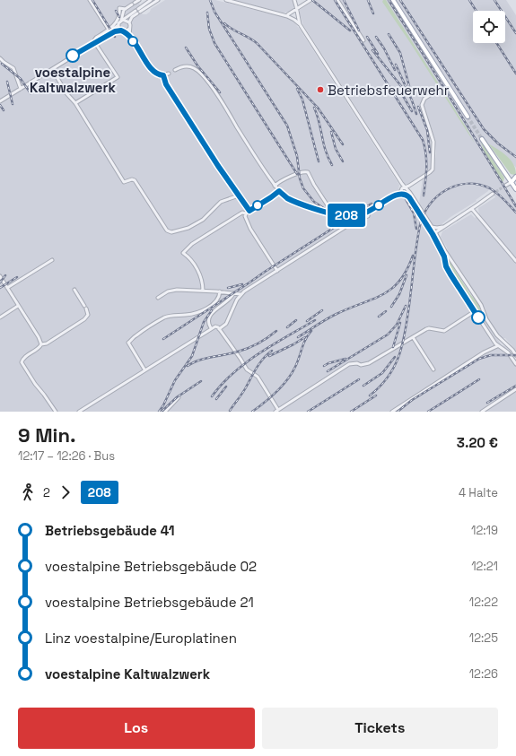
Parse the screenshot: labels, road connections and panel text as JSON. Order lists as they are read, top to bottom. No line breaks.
{"places":["voestalpine Kaltwalzwerk","Betriebsfeuerwehr"],"lines":["bus line 208"],"page":{"on_map":"208","heading":["9 Min.","12:17 – 12:26 · Bus","3.20 €"],"legs":["2","208","4 Halte"],"list":[{"name":"Betriebsgebäude 41","value":"12:19"},{"name":"voestalpine Betriebsgebäude 02","value":"12:21"},{"name":"voestalpine Betriebsgebäude 21","value":"12:22"},{"name":"Linz voestalpine/Europlatinen","value":"12:25"},{"name":"voestalpine Kaltwalzwerk","value":"12:26"}],"buttons":["Los","Tickets"]}}
